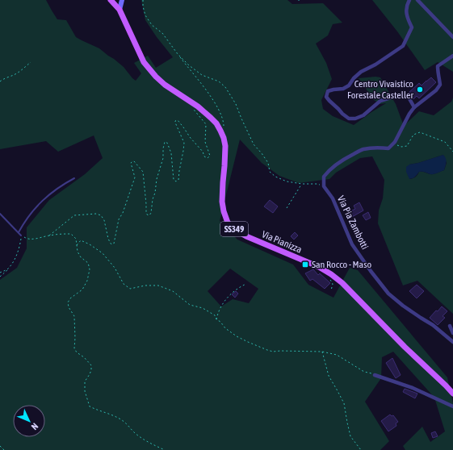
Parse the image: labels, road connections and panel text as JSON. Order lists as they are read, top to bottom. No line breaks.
{"streets":{"main road":["SS349","Via Pianizza"],"street":["Via Pia Zambotti"]},"places":{"other":["Centro Vivaistico Forestale Casteller"],"transit":["San Rocco - Maso"]},"north":"bottom right"}
